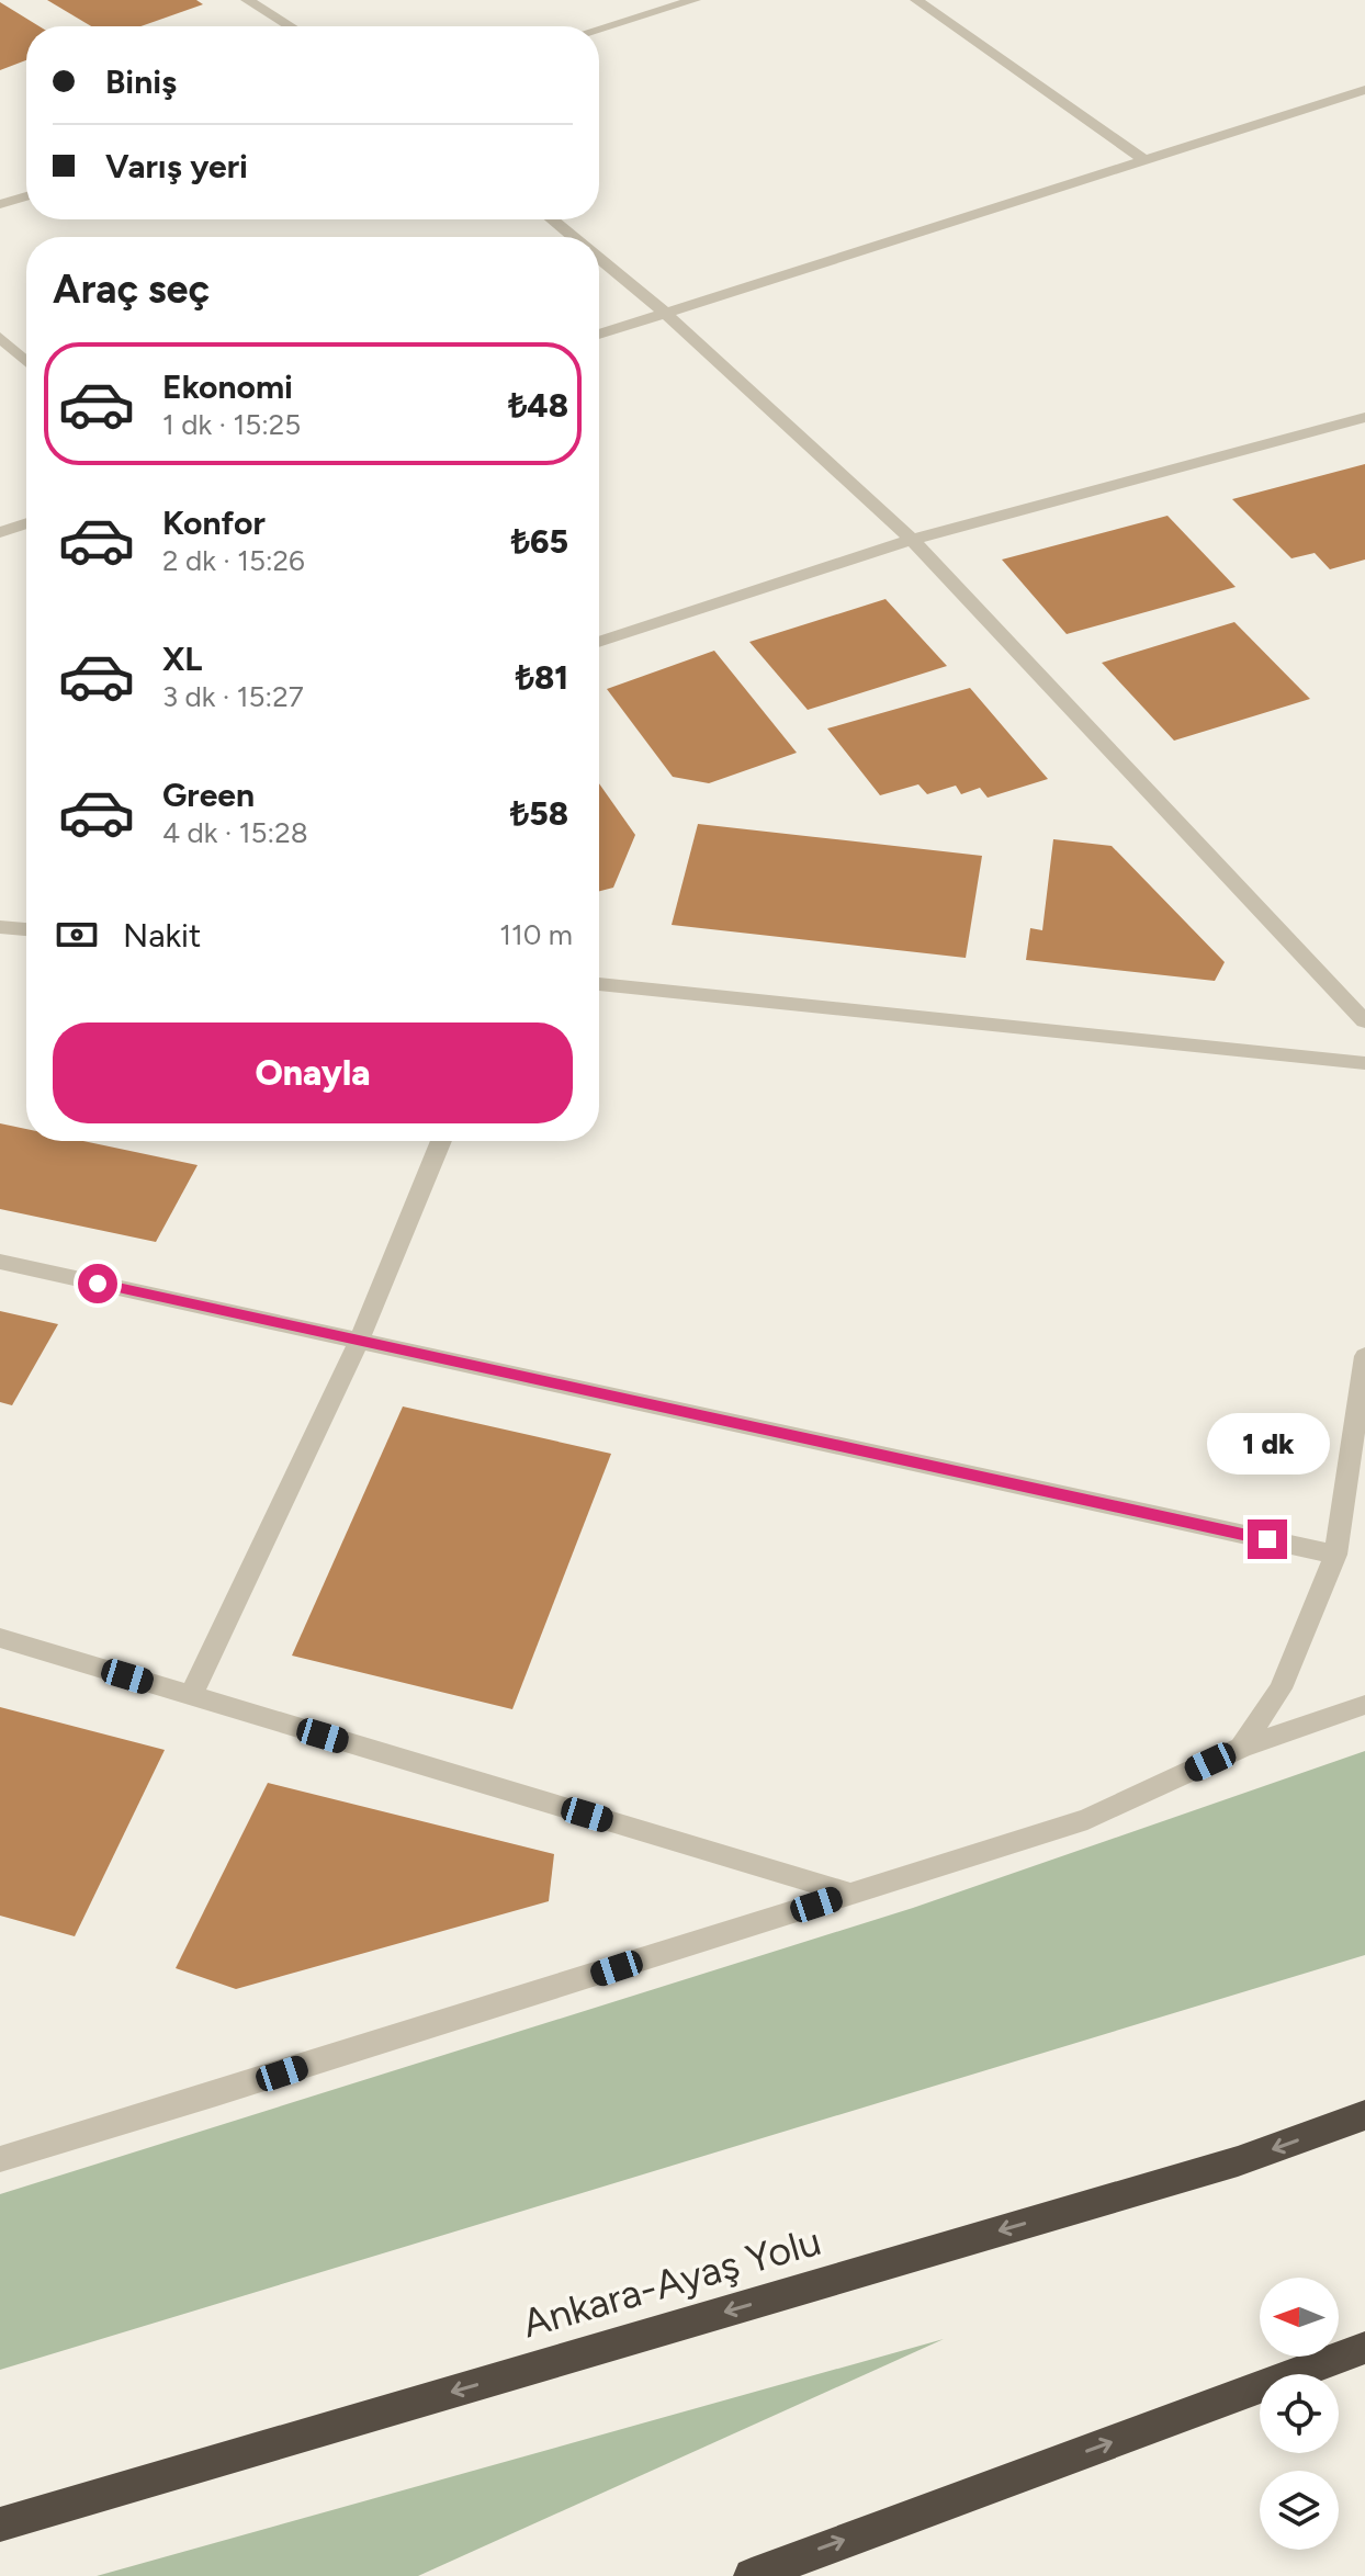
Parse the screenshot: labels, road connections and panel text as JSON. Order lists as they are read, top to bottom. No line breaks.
{"streets":{"highway":["Ankara-Ayaş Yolu"]},"one_way":["Ankara-Ayaş Yolu"],"north":"left","page":{"banner":["Biniş","Varış yeri"],"heading":"Araç seç","list":[{"name":"Ekonomi","note":"1 dk · 15:25","value":"₺48"},{"name":"Konfor","note":"2 dk · 15:26","value":"₺65"},{"name":"XL","note":"3 dk · 15:27","value":"₺81"},{"name":"Green","note":"4 dk · 15:28","value":"₺58"}],"pay":["Nakit","110 m"],"buttons":"Onayla","bubble":"1 dk"}}
